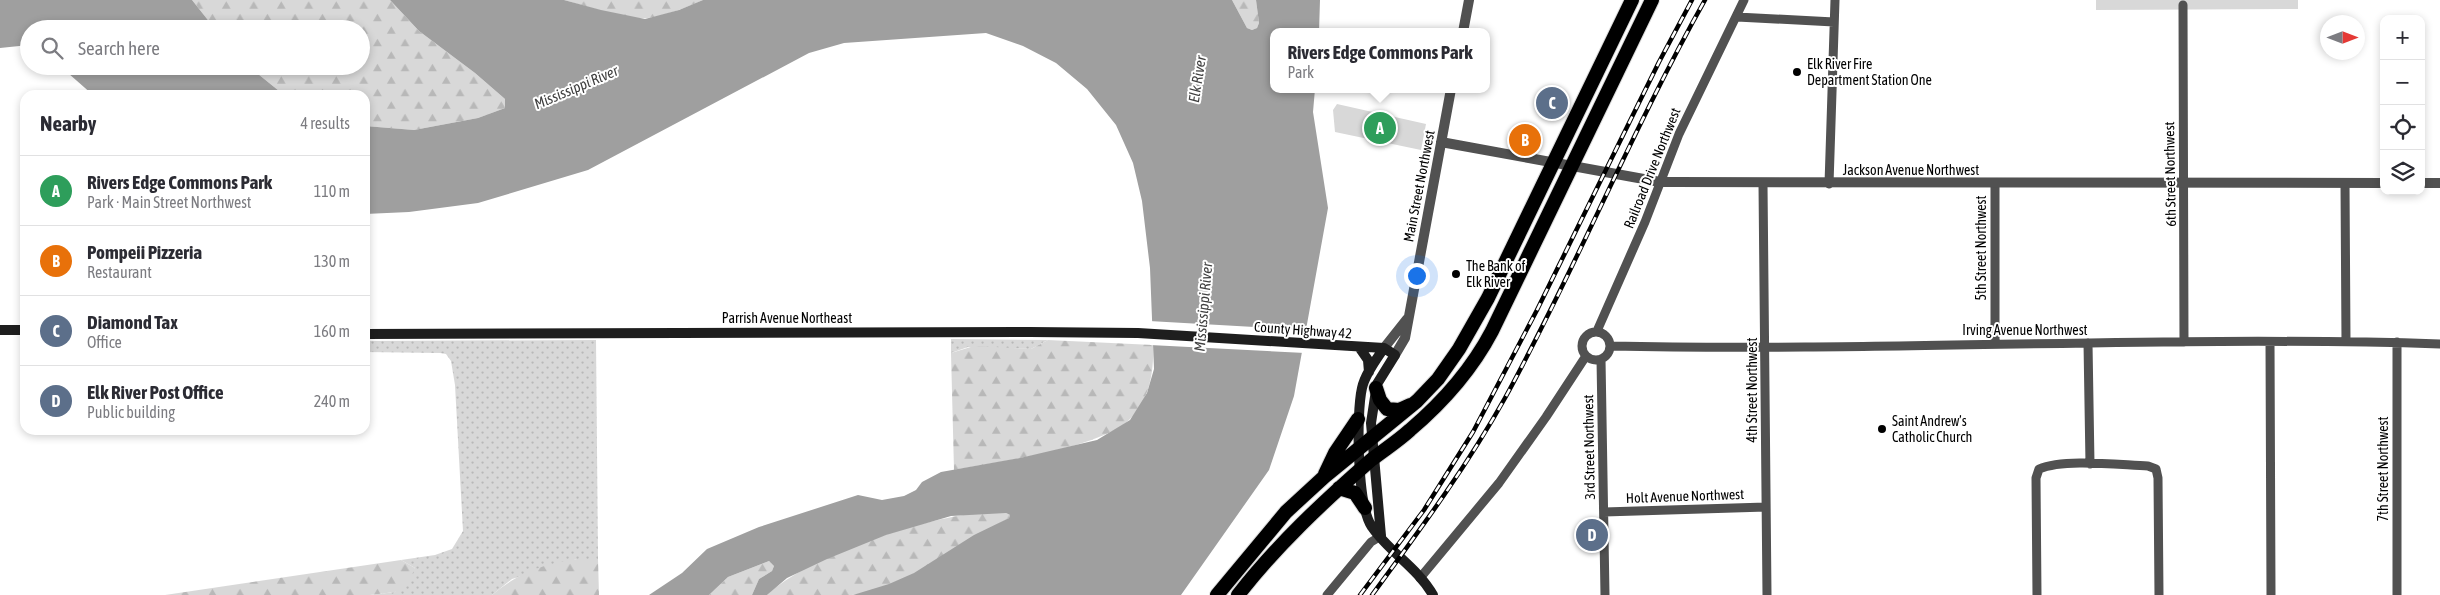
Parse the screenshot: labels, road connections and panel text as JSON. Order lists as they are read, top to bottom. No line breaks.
{"streets":{"main road":["Main Street Northwest","Parrish Avenue Northeast","County Highway 42"],"street":["Railroad Drive Northwest","Jackson Avenue Northwest","6th Street Northwest","5th Street Northwest","Irving Avenue Northwest","4th Street Northwest","3rd Street Northwest","7th Street Northwest","Holt Avenue Northwest"]},"crossings":[["Railroad Drive Northwest","Jackson Avenue Northwest"],["Railroad Drive Northwest","Irving Avenue Northwest"],["Railroad Drive Northwest","3rd Street Northwest"],["Jackson Avenue Northwest","6th Street Northwest"],["Jackson Avenue Northwest","Main Street Northwest"],["Jackson Avenue Northwest","5th Street Northwest"],["Jackson Avenue Northwest","4th Street Northwest"],["6th Street Northwest","Irving Avenue Northwest"],["Main Street Northwest","County Highway 42"],["5th Street Northwest","Irving Avenue Northwest"],["Parrish Avenue Northeast","County Highway 42"],["Irving Avenue Northwest","4th Street Northwest"],["Irving Avenue Northwest","3rd Street Northwest"],["Irving Avenue Northwest","7th Street Northwest"],["4th Street Northwest","Holt Avenue Northwest"],["3rd Street Northwest","Holt Avenue Northwest"]],"water":["Elk River","Mississippi River"],"places":["Elk River Fire Department Station One","The Bank of Elk River","Saint Andrew’s Catholic Church"],"north":"right","page":{"map_buttons":["+","−"],"search":"Search here","popup":["Rivers Edge Commons Park","Park"],"pins":["C","A","B","D"],"heading":["Nearby","4 results"],"list":[{"mark":"A","name":"Rivers Edge Commons Park","note":"Park · Main Street Northwest","value":"110 m"},{"mark":"B","name":"Pompeii Pizzeria","note":"Restaurant","value":"130 m"},{"mark":"C","name":"Diamond Tax","note":"Office","value":"160 m"},{"mark":"D","name":"Elk River Post Office","note":"Public building","value":"240 m"}]}}
